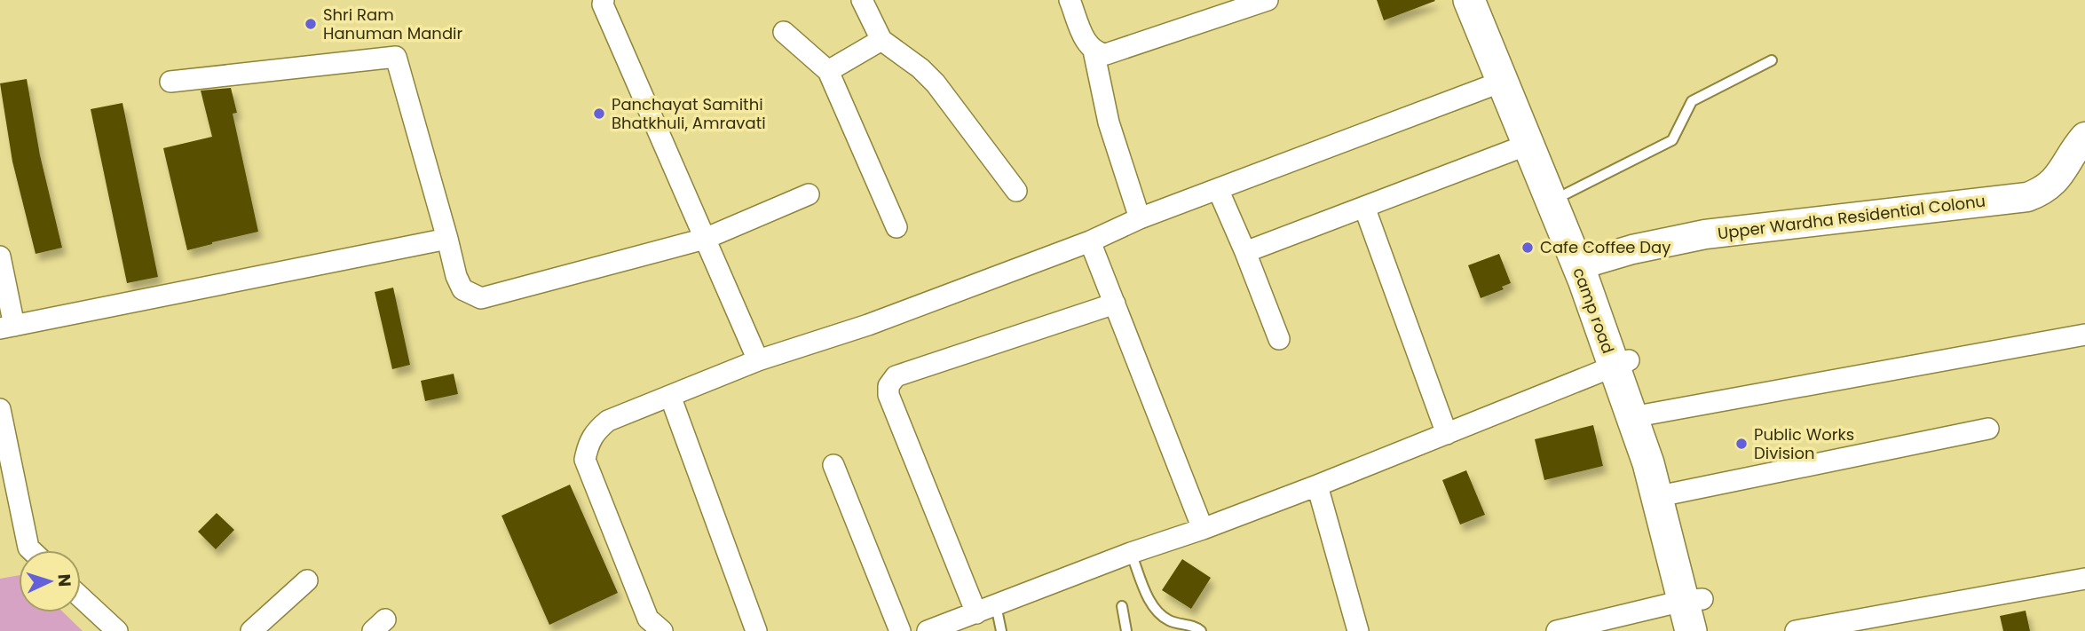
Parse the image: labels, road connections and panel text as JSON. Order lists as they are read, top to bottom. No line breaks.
{"streets":{"main road":["camp road"],"street":["Upper Wardha Residential Colonu"]},"crossings":[["Upper Wardha Residential Colonu","camp road"]],"places":["Shri Ram Hanuman Mandir","Panchayat Samithi Bhatkhuli, Amravati","Cafe Coffee Day","Public Works Division"],"north":"right"}
